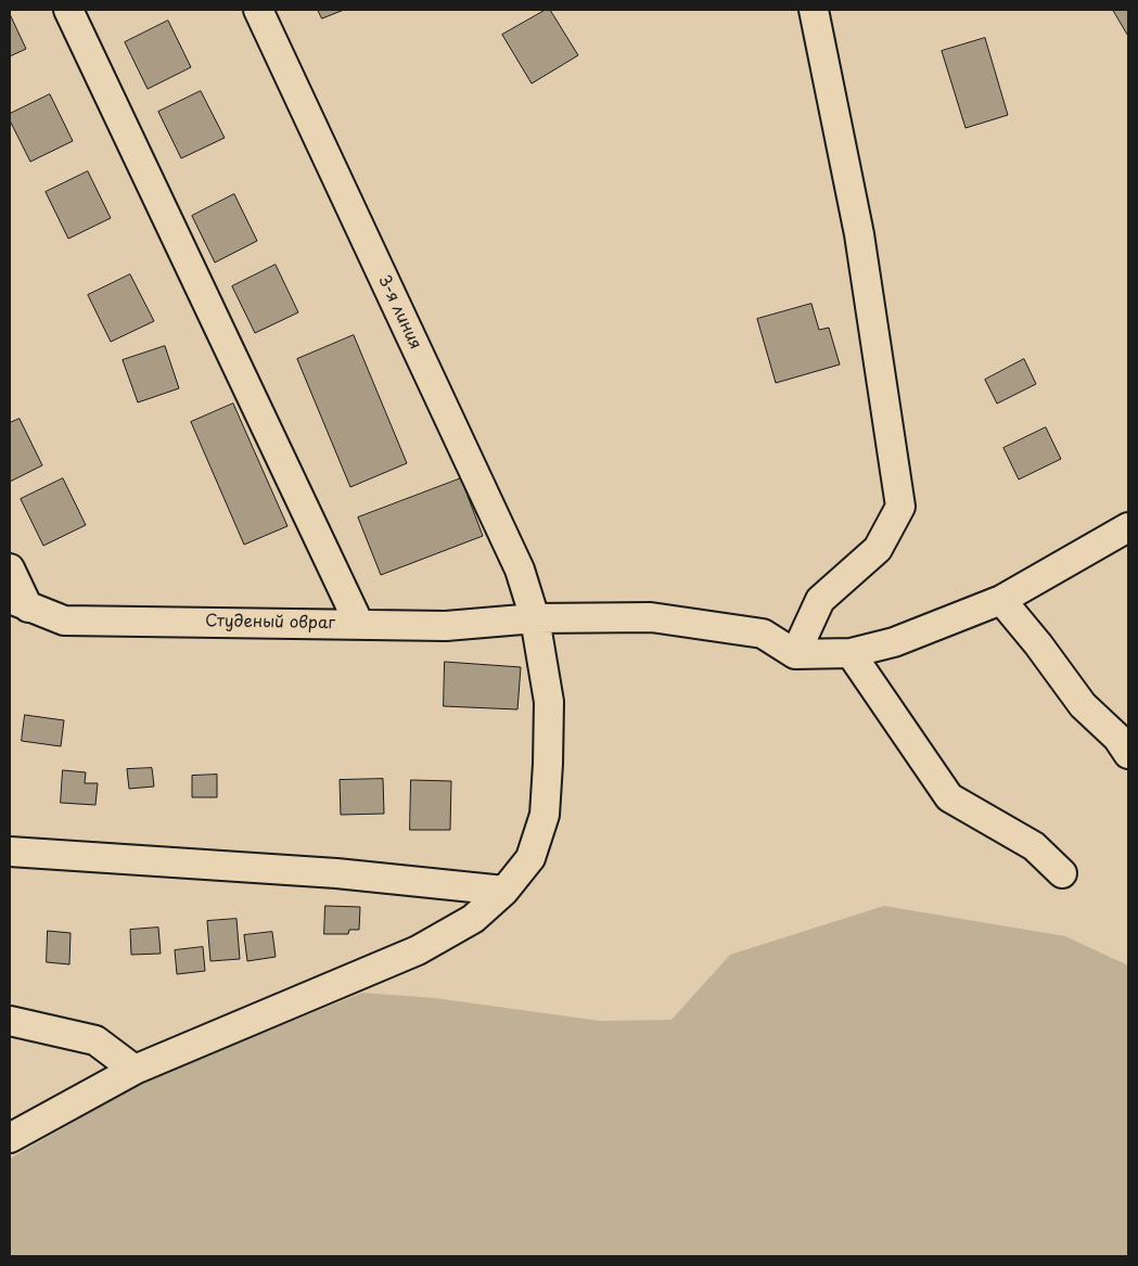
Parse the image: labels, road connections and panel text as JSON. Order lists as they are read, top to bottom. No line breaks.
{"streets":{"street":["3-я линия","Студеный овраг"]},"crossings":[["3-я линия","Студеный овраг"]]}
